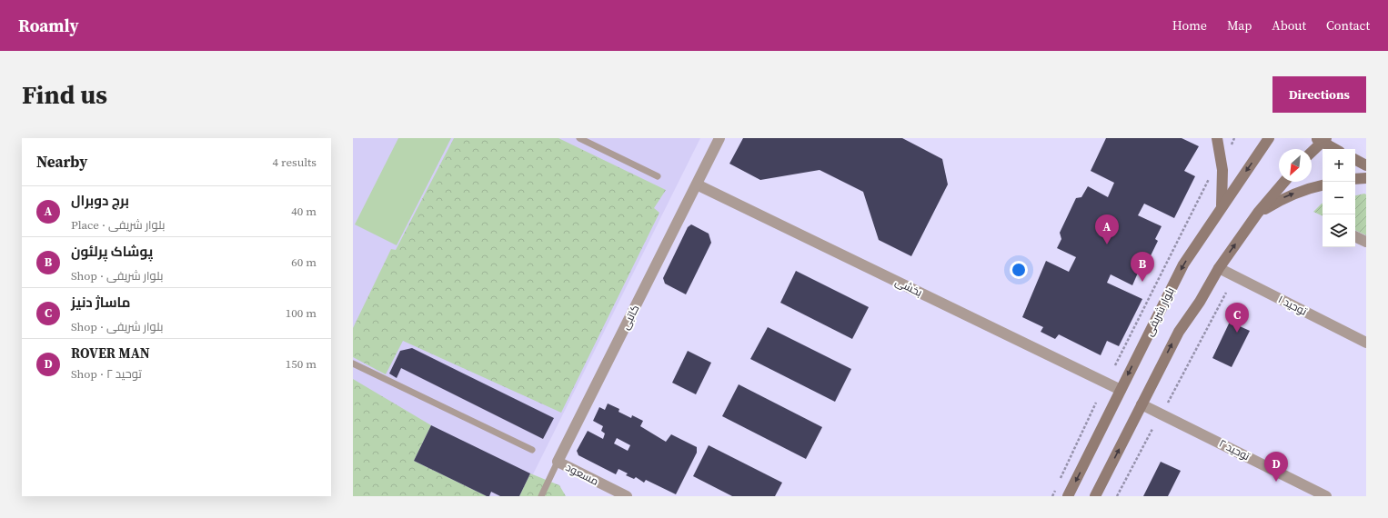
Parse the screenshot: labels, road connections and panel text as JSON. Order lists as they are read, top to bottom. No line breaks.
{"streets":{"main road":["بلوار شریفی"],"street":["بخشی","توحید ۱","کاتبی","توحید ۲","مسعود"]},"crossings":[["بخشی","بلوار شریفی"],["بخشی","کاتبی"],["کاتبی","مسعود"]],"north":"bottom left","page":{"header":"Roamly","nav":["Home","Map","About","Contact"],"buttons":"Directions","title":"Find us","heading":["Nearby","4 results"],"map_buttons":["+","−"],"list":[{"mark":"A","name":"برج دوبرال","note":"Place · بلوار شریفی","value":"40 m"},{"mark":"B","name":"پوشاک پرلئون","note":"Shop · بلوار شریفی","value":"60 m"},{"mark":"C","name":"ماساژ دنیز","note":"Shop · بلوار شریفی","value":"100 m"},{"mark":"D","name":"ROVER MAN","note":"Shop · توحید ۲","value":"150 m"}],"pins":["A","B","C","D"]}}
